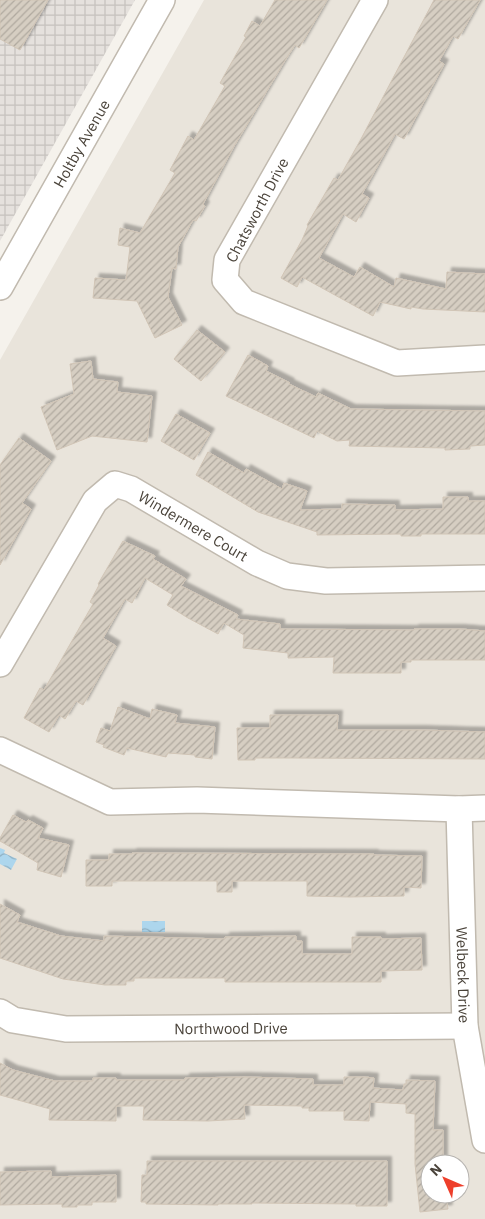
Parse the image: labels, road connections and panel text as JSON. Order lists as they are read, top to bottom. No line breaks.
{"streets":{"street":["Holtby Avenue","Chatsworth Drive","Windermere Court","Welbeck Drive","Northwood Drive"]},"crossings":[["Welbeck Drive","Northwood Drive"]],"north":"top left"}
